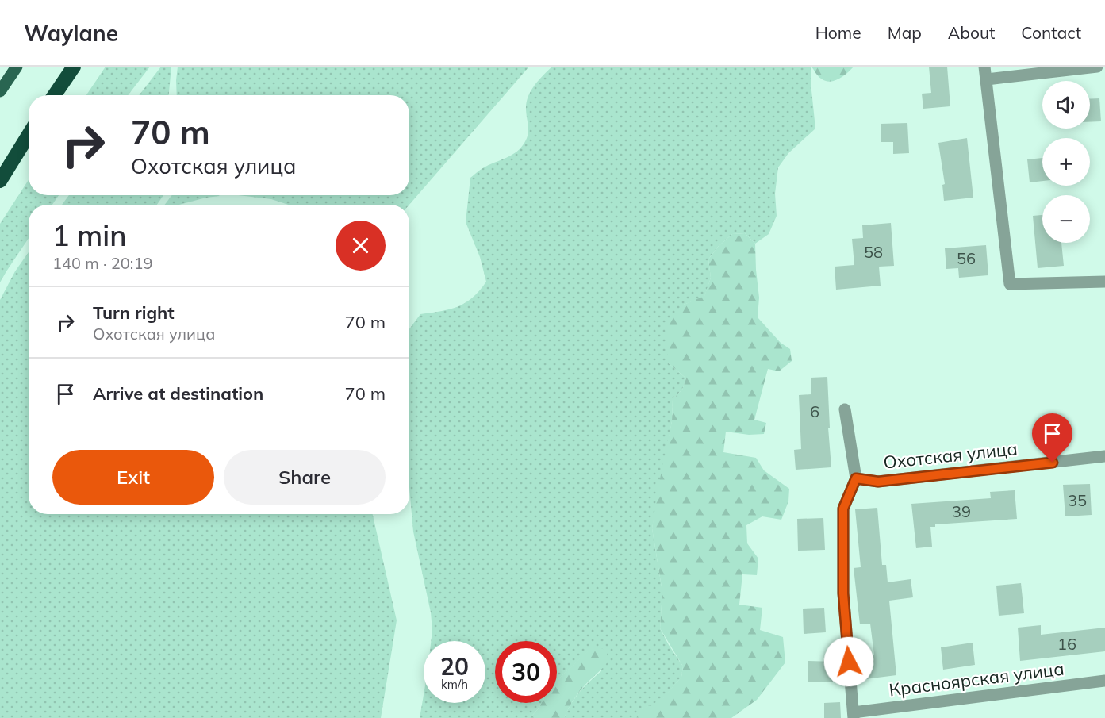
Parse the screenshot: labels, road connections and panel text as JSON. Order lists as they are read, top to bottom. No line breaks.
{"streets":{"street":["Охотская улица","Красноярская улица"]},"house_numbers":["58","56","6","35","39","16"],"page":{"header":"Waylane","nav":["Home","Map","About","Contact"],"map_buttons":["+","−"],"turn":["70 m","Охотская улица"],"heading":["1 min","140 m · 20:19"],"list":[{"name":"Turn right","note":"Охотская улица","value":"70 m"},{"name":"Arrive at destination","value":"70 m"}],"buttons":["Exit","Share"],"speed":"20 km/h","limit":"30"}}
